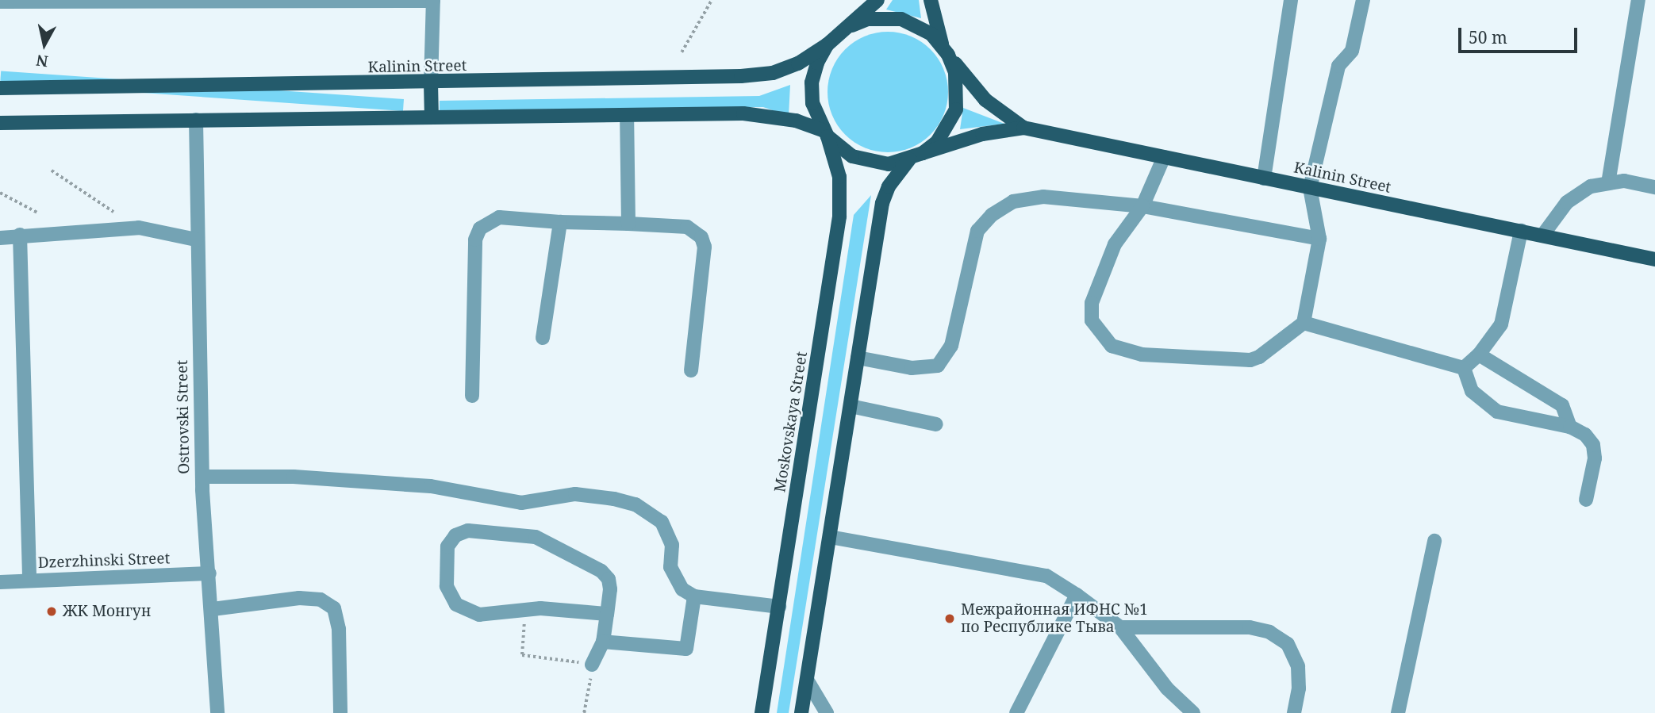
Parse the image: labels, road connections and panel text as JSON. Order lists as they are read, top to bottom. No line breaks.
{"streets":{"main road":["Kalinin Street","Moskovskaya Street"],"street":["Ostrovski Street","Dzerzhinski Street"]},"crossings":[["Kalinin Street","Moskovskaya Street"],["Ostrovski Street","Dzerzhinski Street"]],"places":["ЖК Монгун","Межрайонная ИФНС №1 по Республике Тыва"],"scale_bar":"50 m","north":"bottom"}
